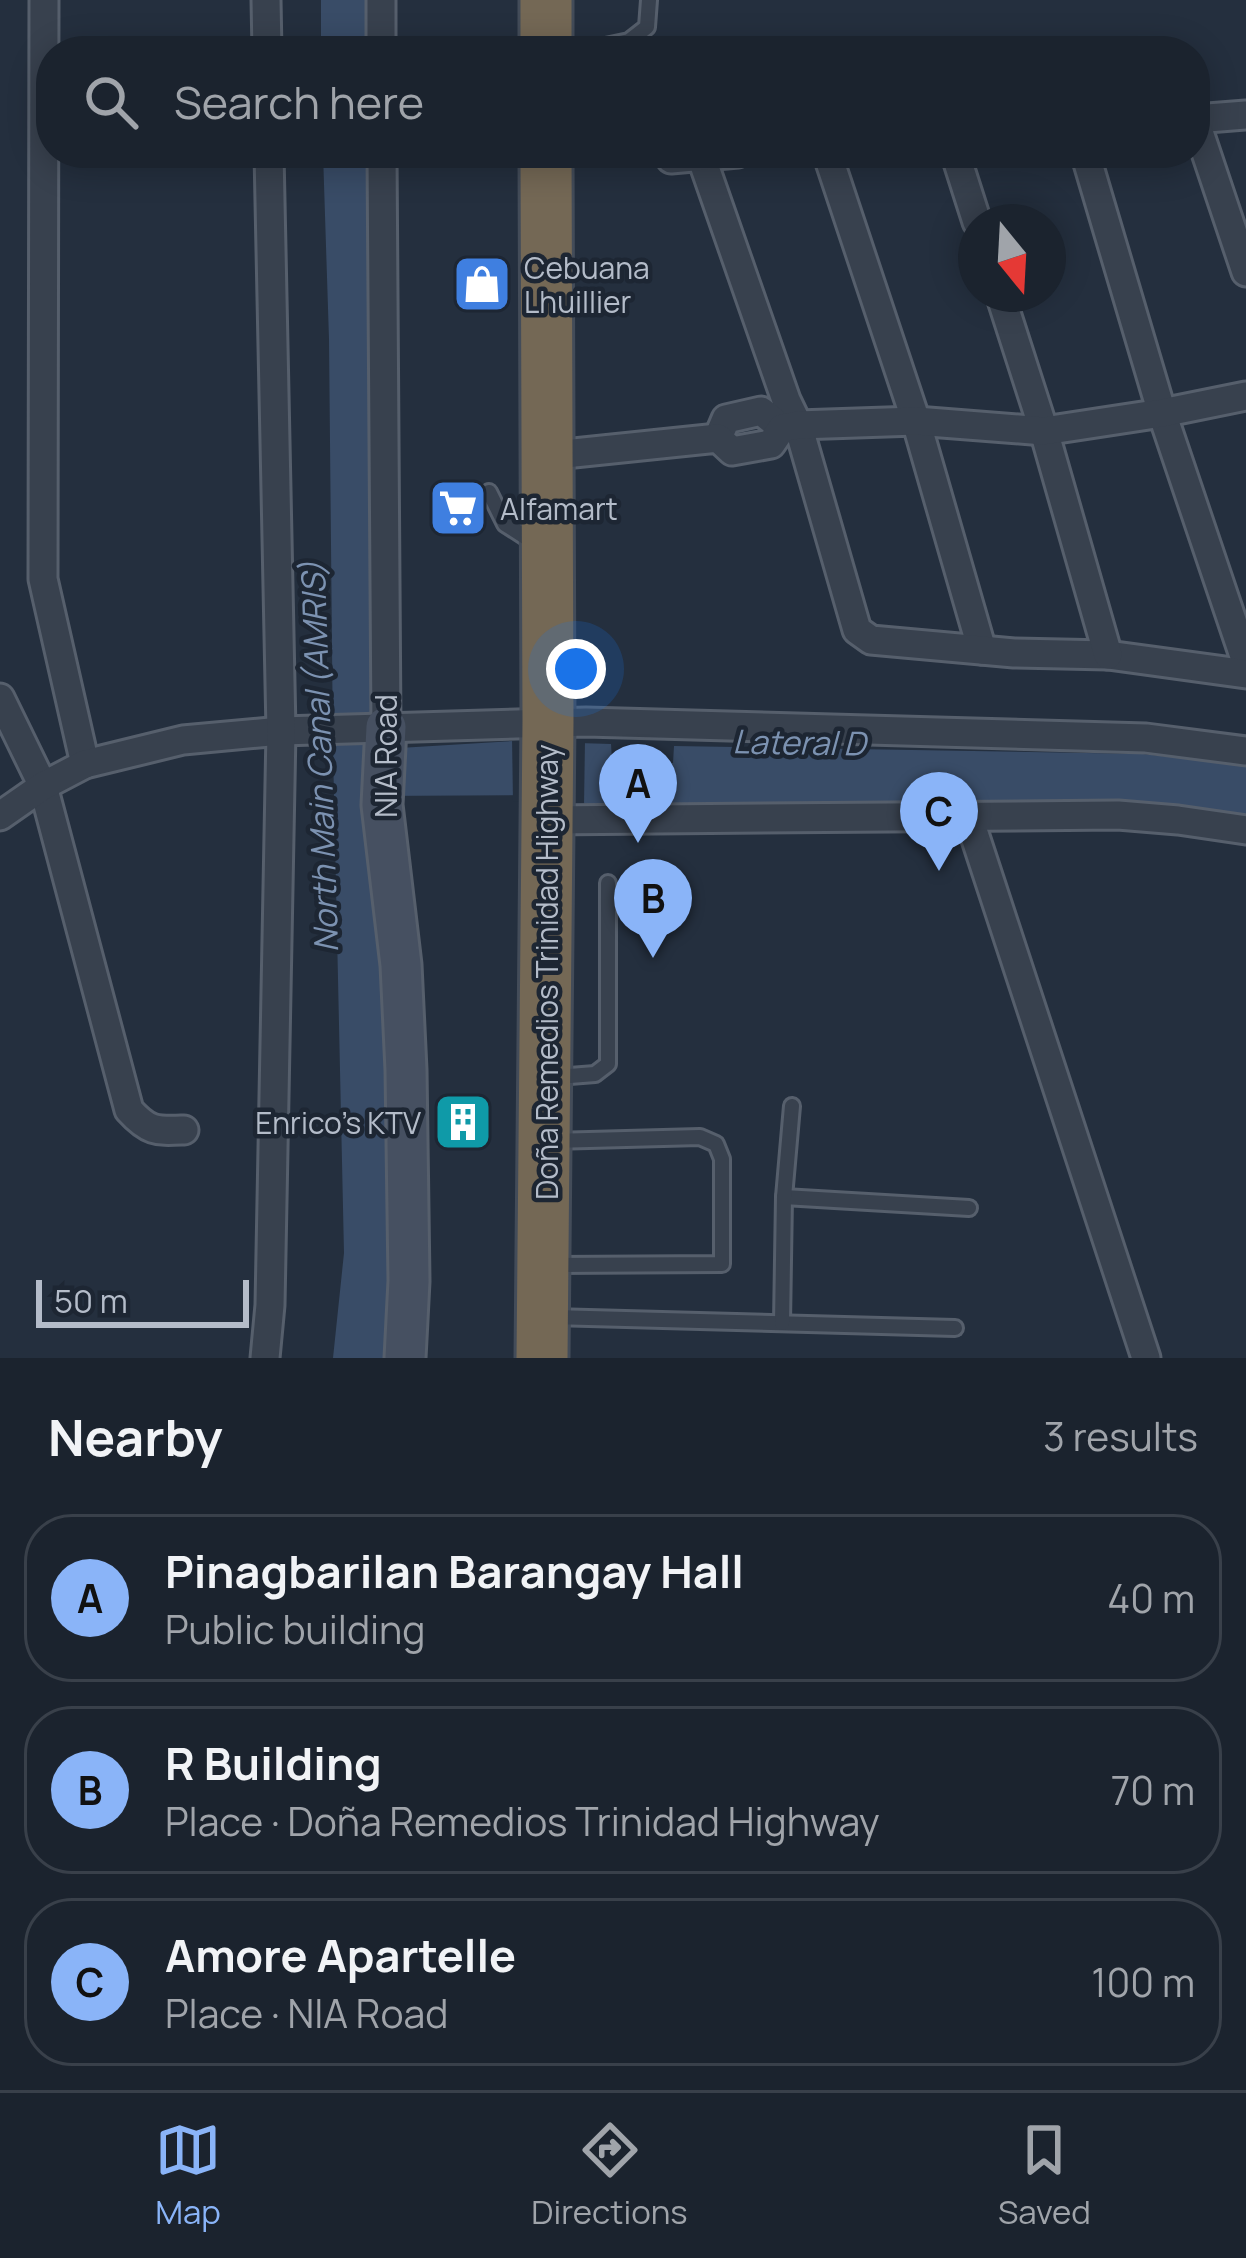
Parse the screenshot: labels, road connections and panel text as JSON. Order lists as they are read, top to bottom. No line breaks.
{"streets":{"highway":["Doña Remedios Trinidad Highway"],"street":["NIA Road"]},"water":["Lateral D","North Main Canal (AMRIS)"],"places":{"shop":["Cebuana Lhuillier"],"supermarket":["Alfamart"],"building":["Enrico's KTV"]},"scale_bar":"50 m","north":"bottom","page":{"search":"Search here","pins":["A","C","B"],"scale":"50 m","heading":["Nearby","3 results"],"list":[{"mark":"A","name":"Pinagbarilan Barangay Hall","note":"Public building","value":"40 m"},{"mark":"B","name":"R Building","note":"Place · Doña Remedios Trinidad Highway","value":"70 m"},{"mark":"C","name":"Amore Apartelle","note":"Place · NIA Road","value":"100 m"}],"nav":["Map","Directions","Saved"]}}
